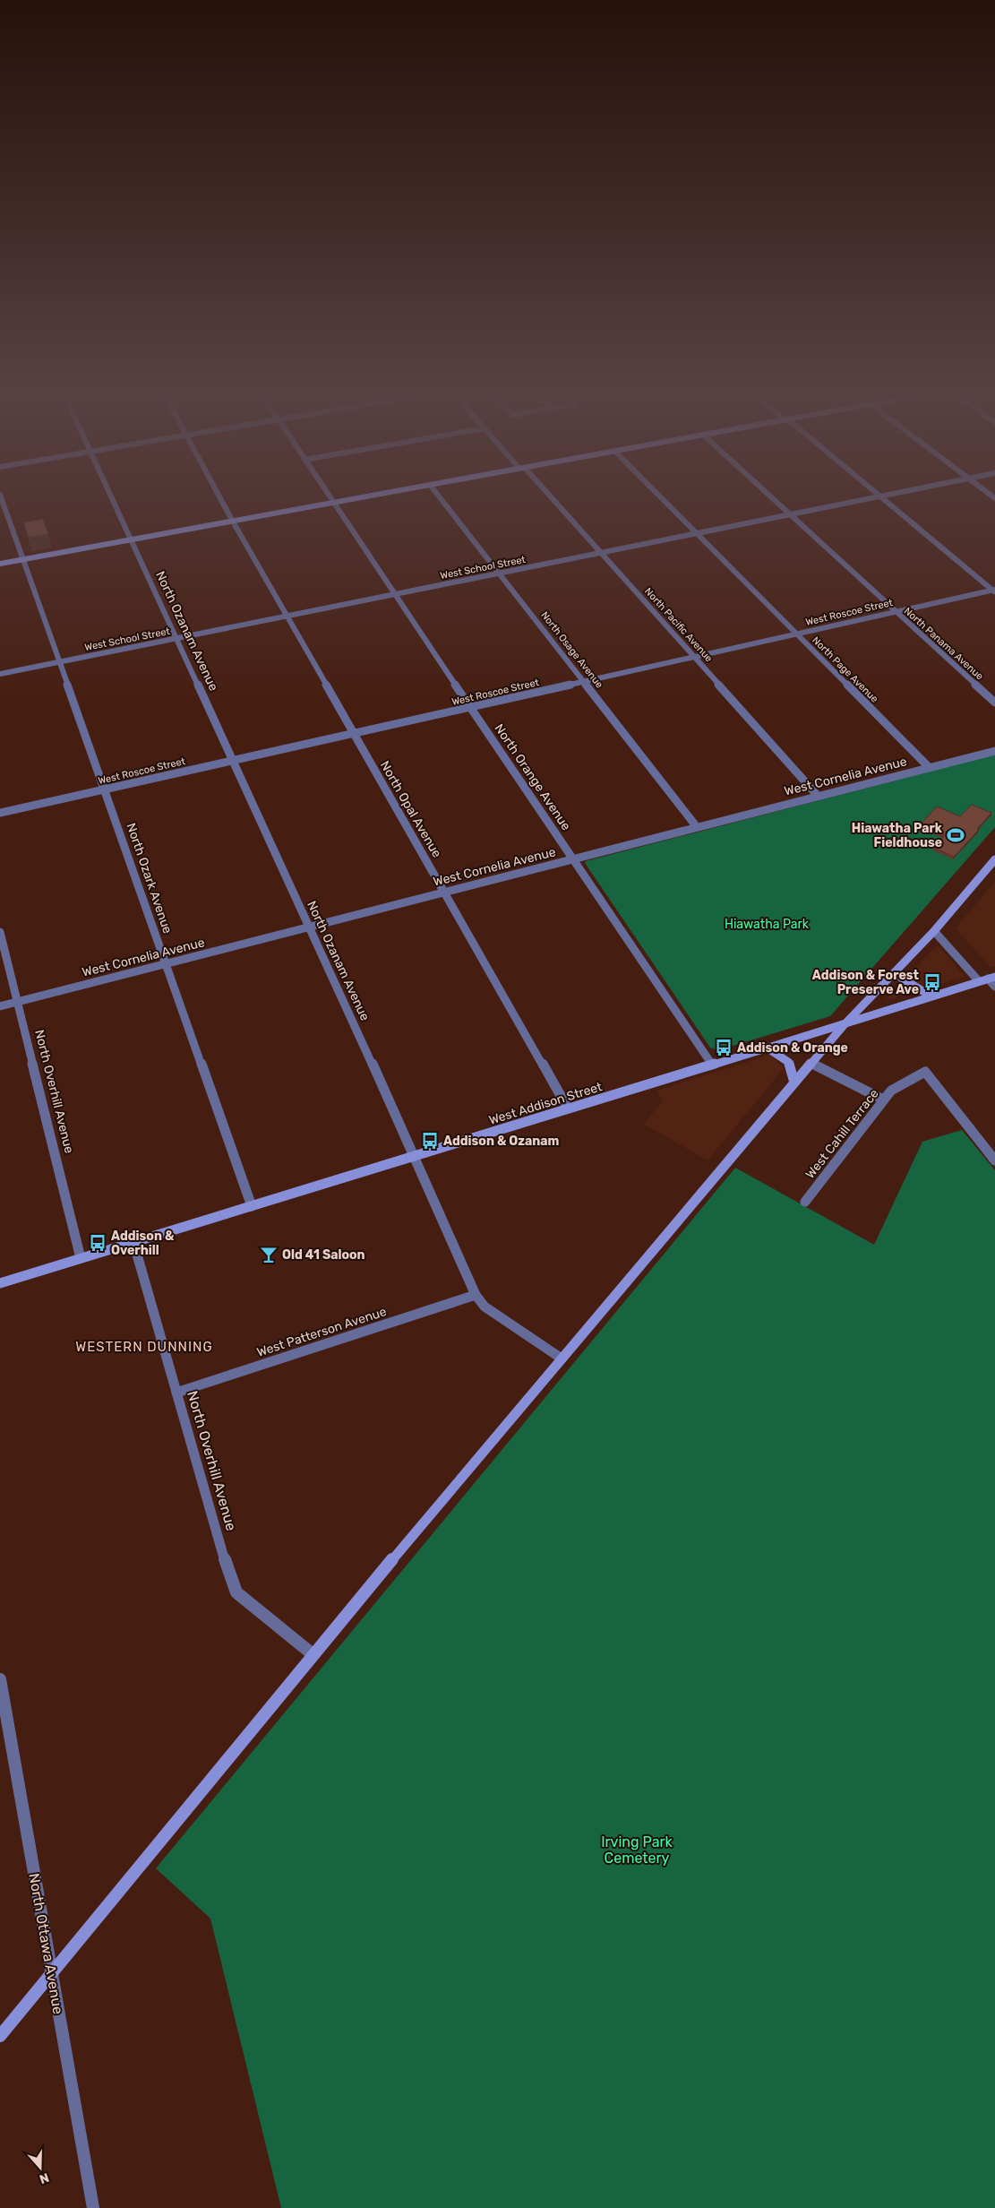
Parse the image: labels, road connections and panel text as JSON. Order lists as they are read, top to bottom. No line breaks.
{"streets":{"main road":["West Addison Street"],"street":["West School Street","West Roscoe Street","North Pacific Avenue","North Ozanam Avenue","North Panama Avenue","North Osage Avenue","North Page Avenue","West Cornelia Avenue","North Orange Avenue","North Opal Avenue","North Ozark Avenue","North Overhill Avenue","West Cahill Terrace","West Patterson Avenue","North Ottawa Avenue"]},"crossings":[["West School Street","North Pacific Avenue"],["West School Street","North Ozanam Avenue"],["West School Street","North Panama Avenue"],["West School Street","North Osage Avenue"],["West School Street","North Page Avenue"],["West School Street","North Orange Avenue"],["West School Street","North Opal Avenue"],["West School Street","North Ozark Avenue"],["West Roscoe Street","North Pacific Avenue"],["West Roscoe Street","North Ozanam Avenue"],["West Roscoe Street","North Panama Avenue"],["West Roscoe Street","North Osage Avenue"],["West Roscoe Street","North Page Avenue"],["West Roscoe Street","North Orange Avenue"],["West Roscoe Street","North Opal Avenue"],["West Roscoe Street","North Ozark Avenue"],["North Pacific Avenue","West Cornelia Avenue"],["North Ozanam Avenue","West Cornelia Avenue"],["North Ozanam Avenue","West Addison Street"],["North Ozanam Avenue","West Patterson Avenue"],["North Osage Avenue","West Cornelia Avenue"],["North Page Avenue","West Cornelia Avenue"],["West Cornelia Avenue","North Orange Avenue"],["West Cornelia Avenue","North Opal Avenue"],["West Cornelia Avenue","North Ozark Avenue"],["West Cornelia Avenue","North Overhill Avenue"],["North Orange Avenue","West Addison Street"],["North Opal Avenue","West Addison Street"],["North Ozark Avenue","West Addison Street"],["North Overhill Avenue","West Addison Street"],["North Overhill Avenue","West Patterson Avenue"]],"districts":["WESTERN DUNNING"],"parks":["Hiawatha Park","Irving Park Cemetery"],"places":{"sports":["Hiawatha Park Fieldhouse"],"bus stop":["Addison & Forest Preserve Ave","Addison & Orange","Addison & Ozanam","Addison & Overhill"],"bar":["Old 41 Saloon"]},"north":"bottom"}
